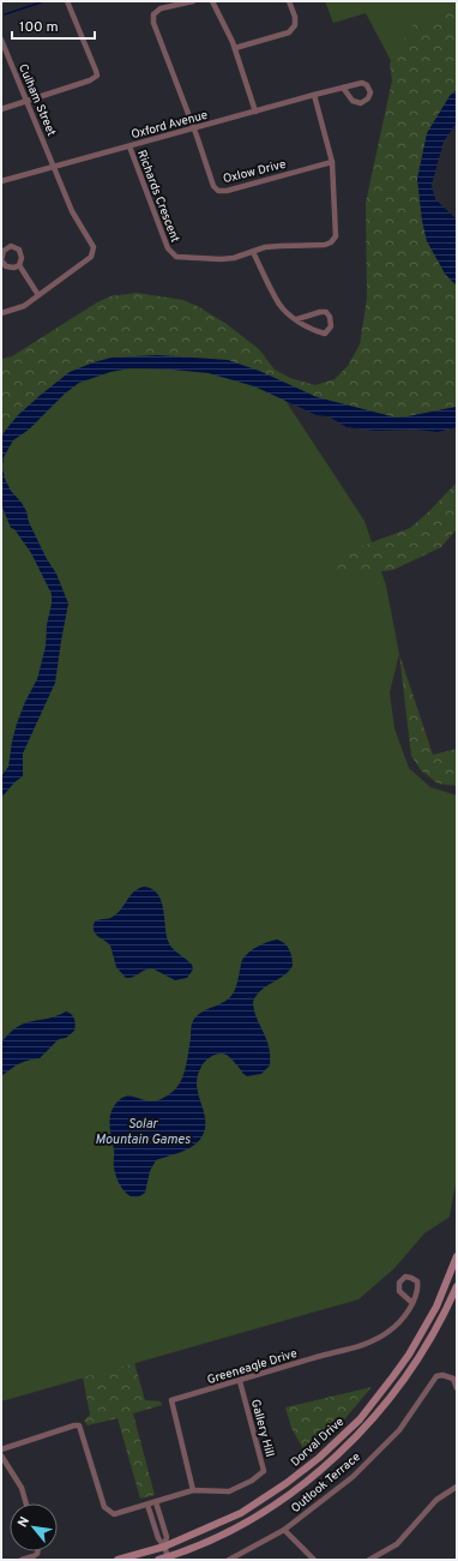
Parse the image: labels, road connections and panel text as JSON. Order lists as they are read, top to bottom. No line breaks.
{"streets":{"main road":["Dorval Drive"],"street":["Culham Street","Oxford Avenue","Oxlow Drive","Richards Crescent","Greeneagle Drive","Gallery Hill","Outlook Terrace"]},"crossings":[["Culham Street","Oxford Avenue"],["Oxford Avenue","Oxlow Drive"],["Oxford Avenue","Richards Crescent"],["Oxlow Drive","Richards Crescent"],["Greeneagle Drive","Gallery Hill"]],"water":["Solar Mountain Games"],"scale_bar":"100 m","north":"top left"}
